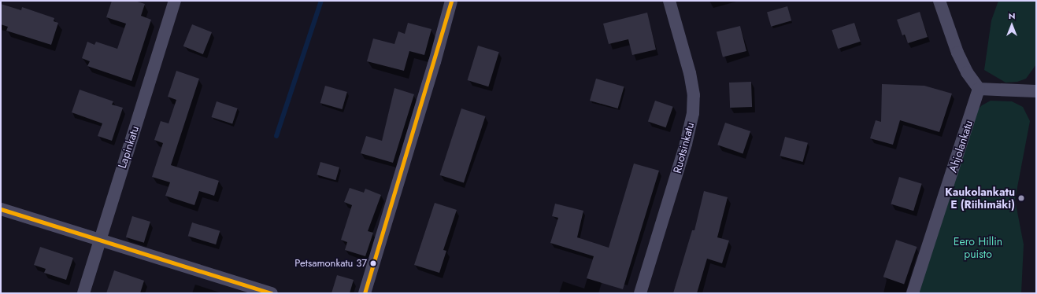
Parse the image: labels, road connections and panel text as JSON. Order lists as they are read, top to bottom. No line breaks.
{"streets":{"street":["Ahjolankatu","Lapinkatu","Ruotsinkatu"]},"parks":["Eero Hillin puisto"],"places":["Kaukolankatu E (Riihimäki)","Petsamonkatu 37"],"north":"top"}
